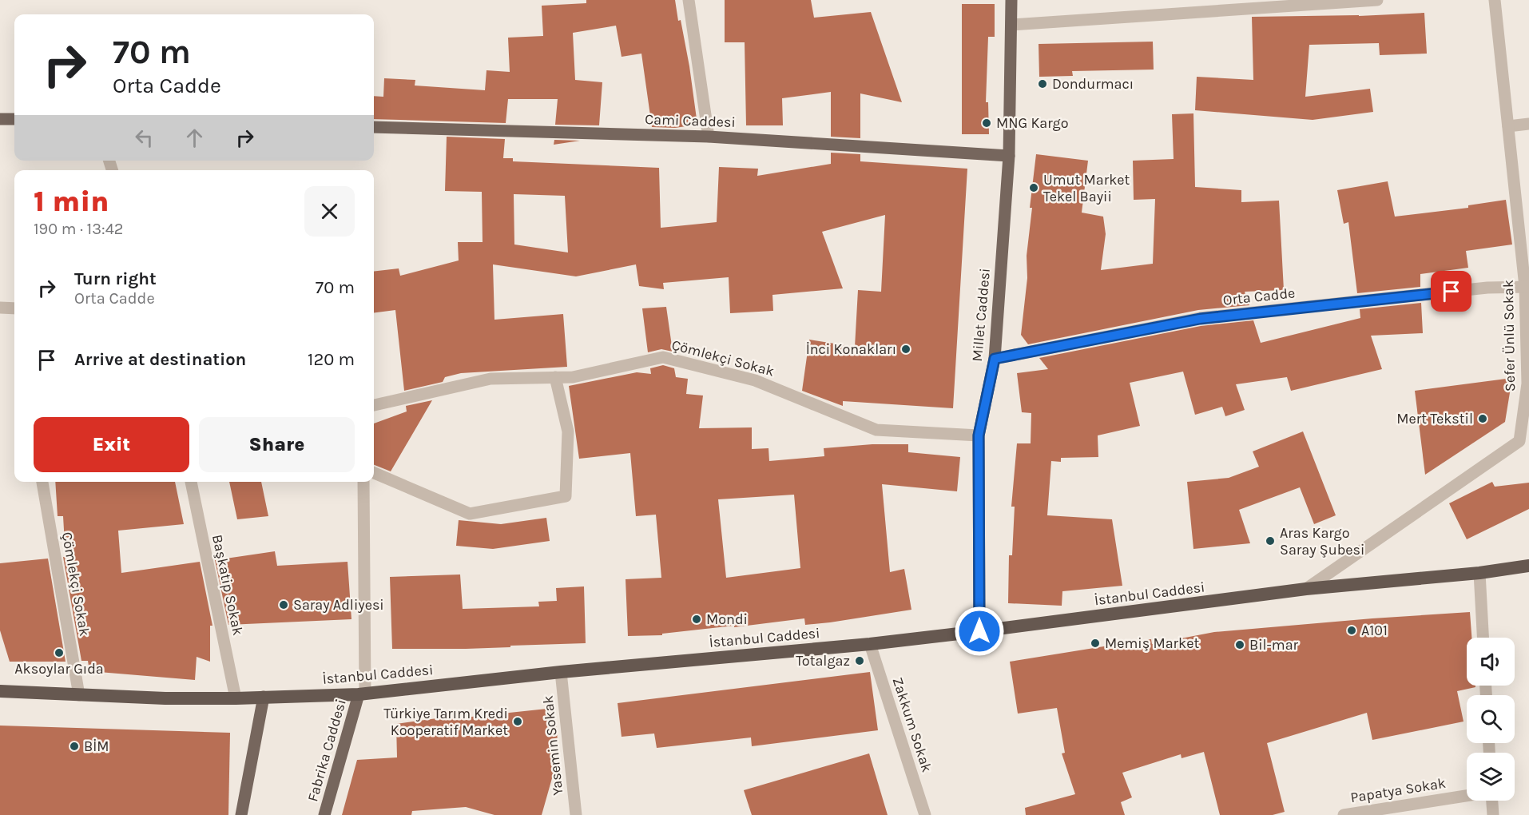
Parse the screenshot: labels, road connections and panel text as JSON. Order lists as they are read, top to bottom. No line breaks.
{"streets":{"highway":["İstanbul Caddesi"],"main road":["Cami Caddesi","Millet Caddesi","Fabrika Caddesi"],"street":["Orta Cadde","Sefer Ünlü Sokak","Çömlekçi Sokak","Başkatip Sokak","Zakkum Sokak","Yasemin Sokak","Papatya Sokak"]},"crossings":[["Cami Caddesi","Millet Caddesi"],["Orta Cadde","Millet Caddesi"],["Orta Cadde","Sefer Ünlü Sokak"],["Millet Caddesi","Çömlekçi Sokak"],["Millet Caddesi","İstanbul Caddesi"],["Sefer Ünlü Sokak","İstanbul Caddesi"],["Çömlekçi Sokak","İstanbul Caddesi"],["Başkatip Sokak","İstanbul Caddesi"],["İstanbul Caddesi","Zakkum Sokak"],["İstanbul Caddesi","Yasemin Sokak"],["İstanbul Caddesi","Fabrika Caddesi"]],"places":["Dondurmacı","MNG Kargo","Umut Market Tekel Bayii","İnci Konakları","Mert Tekstil","Aras Kargo Saray Şubesi","Saray Adliyesi","Mondi","A101","Memiş Market","Bil-mar","Aksoylar Gıda","Totalgaz","Türkiye Tarım Kredi Kooperatif Market","BİM"],"page":{"turn":["70 m","Orta Cadde"],"heading":["1 min","190 m · 13:42"],"list":[{"name":"Turn right","note":"Orta Cadde","value":"70 m"},{"name":"Arrive at destination","value":"120 m"}],"buttons":["Exit","Share"]}}
